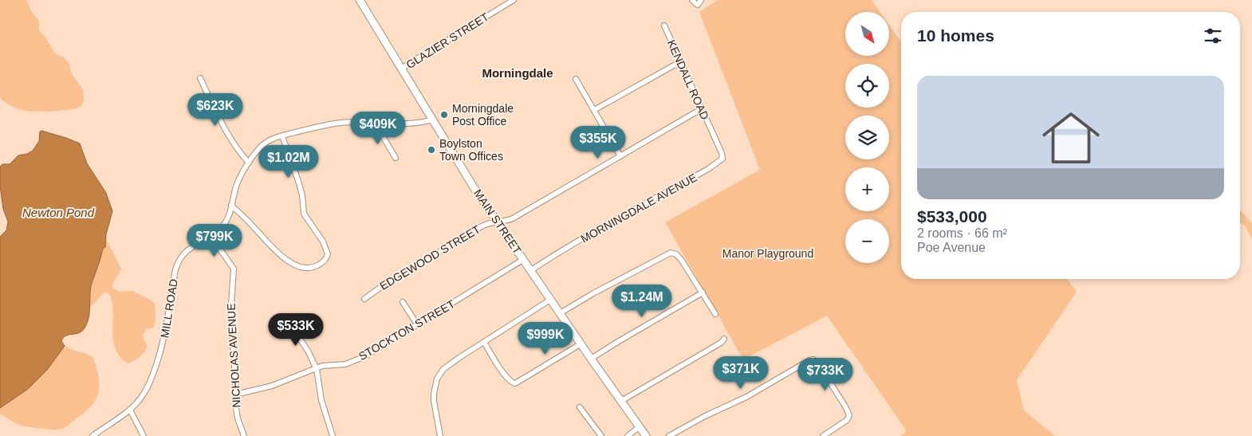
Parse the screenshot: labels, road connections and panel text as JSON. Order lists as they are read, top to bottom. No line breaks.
{"streets":{"main road":["MAIN STREET"],"street":["GLAZIER STREET","KENDALL ROAD","MORNINGDALE AVENUE","EDGEWOOD STREET","MILL ROAD","STOCKTON STREET","NICHOLAS AVENUE"]},"crossings":[["GLAZIER STREET","MAIN STREET"],["KENDALL ROAD","MORNINGDALE AVENUE"],["KENDALL ROAD","EDGEWOOD STREET"],["MORNINGDALE AVENUE","MAIN STREET"],["MAIN STREET","EDGEWOOD STREET"],["MAIN STREET","MILL ROAD"],["MAIN STREET","STOCKTON STREET"],["MILL ROAD","NICHOLAS AVENUE"],["STOCKTON STREET","NICHOLAS AVENUE"]],"districts":["Morningdale"],"water":["Newton Pond"],"parks":["Manor Playground"],"places":["Morningdale Post Office","Boylston Town Offices"],"north":"bottom right","page":{"map_buttons":["+","−"],"heading":"10 homes","list":[{"name":"$533,000","note":"2 rooms · 66 m² · Poe Avenue"}],"price":["$623K","$409K","$355K","$1.02M","$799K","$1.24M","$533K","$999K","$371K","$733K"]}}
